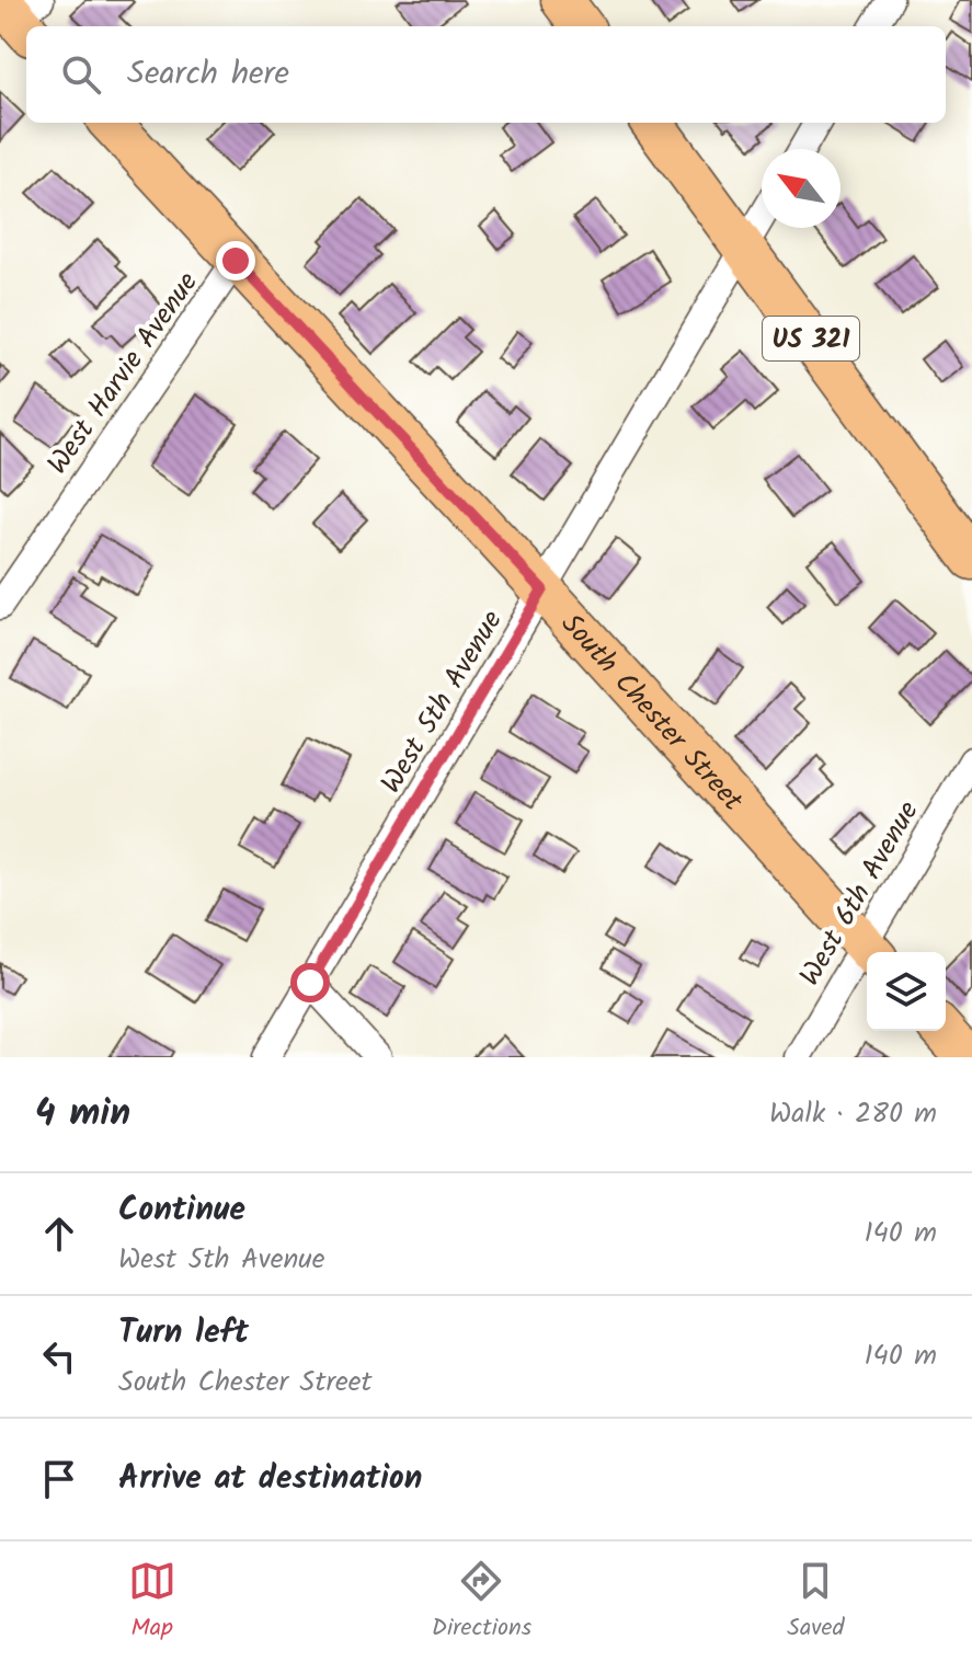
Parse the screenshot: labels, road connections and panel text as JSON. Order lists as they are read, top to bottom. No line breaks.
{"streets":{"main road":["US 321","South Chester Street"],"street":["West Harvie Avenue","West 5th Avenue","West 6th Avenue"]},"crossings":[["US 321","West 5th Avenue"],["West Harvie Avenue","South Chester Street"],["West 5th Avenue","South Chester Street"],["South Chester Street","West 6th Avenue"]],"north":"top left","page":{"search":"Search here","heading":["4 min","Walk · 280 m"],"list":[["Continue","West 5th Avenue","140 m"],["Turn left","South Chester Street","140 m"],"Arrive at destination"],"nav":["Map","Directions","Saved"]}}
